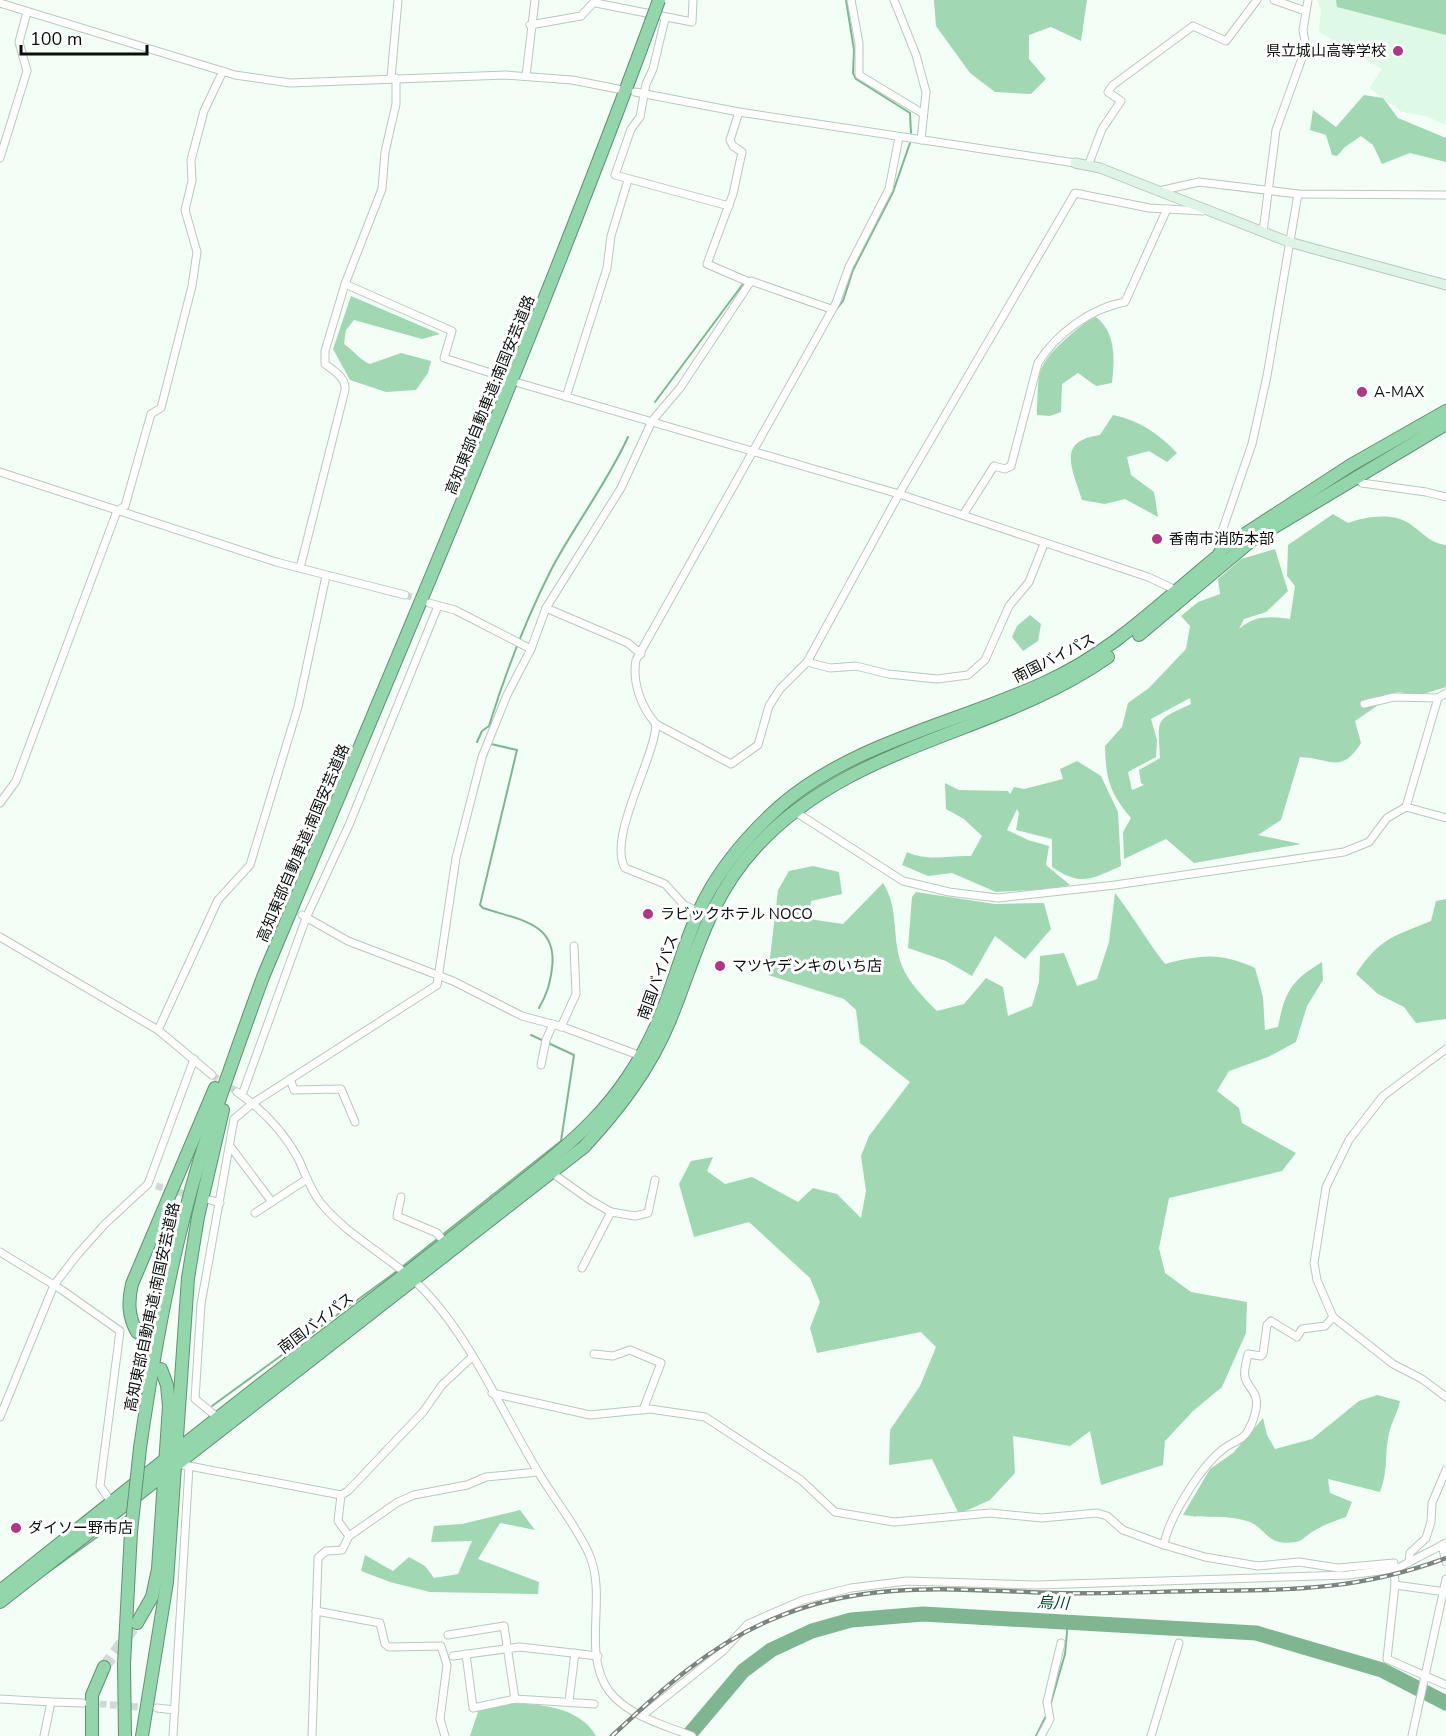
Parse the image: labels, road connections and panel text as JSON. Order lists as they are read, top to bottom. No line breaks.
{"streets":{"highway":["高知東部自動車道;南国安芸道路","南国バイパス"]},"water":["烏川"],"places":["県立城山高等学校","A-MAX","香南市消防本部","ラビックホテル NOCO","マツヤデンキのいち店","ダイソー野市店"],"scale_bar":"100 m"}
